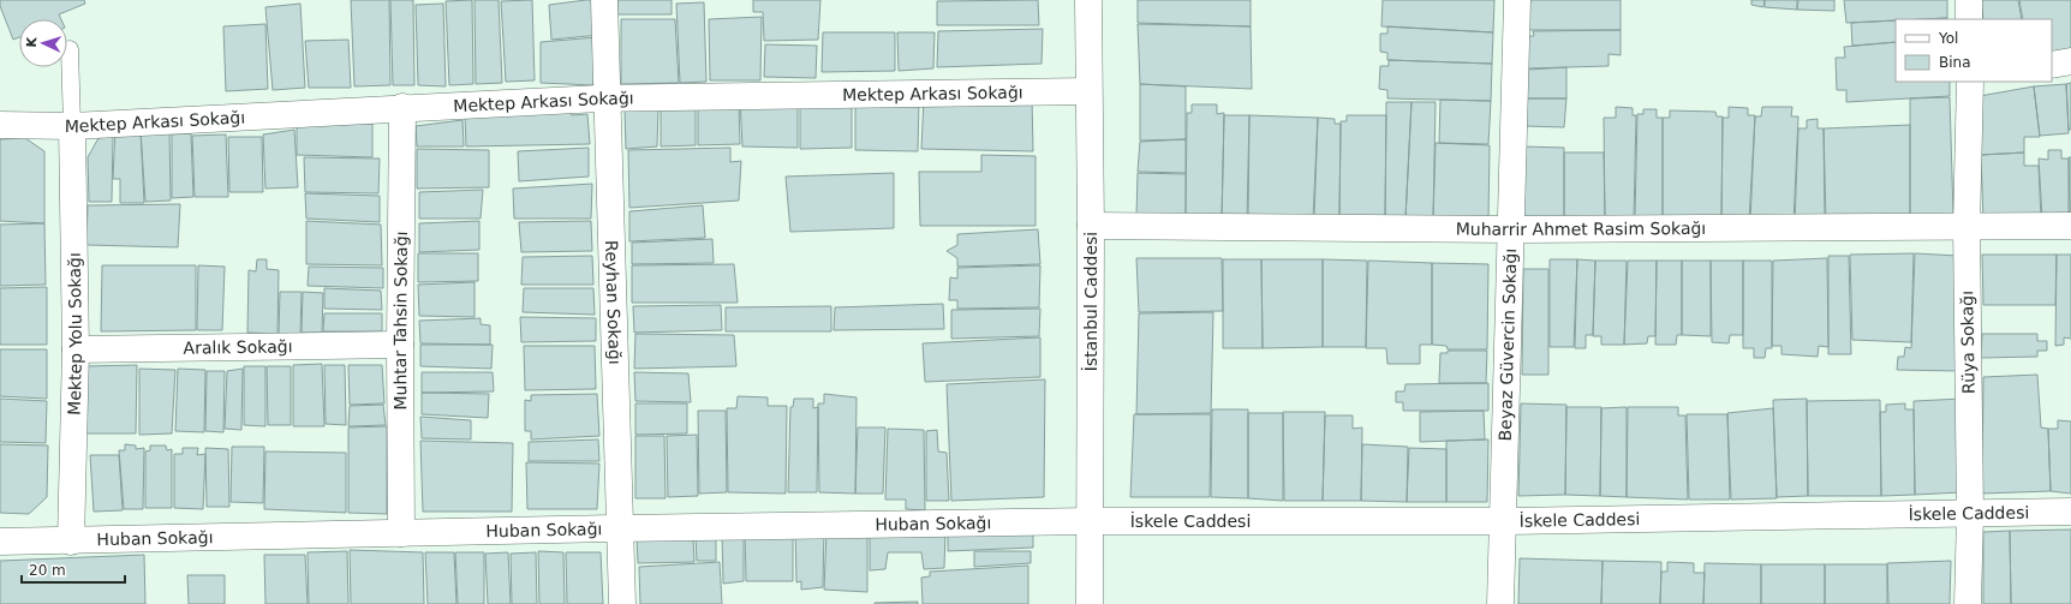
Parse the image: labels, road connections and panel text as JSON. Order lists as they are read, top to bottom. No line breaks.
{"streets":{"street":["Mektep Arkası Sokağı","Muharrir Ahmet Rasim Sokağı","İstanbul Caddesi","Reyhan Sokağı","Muhtar Tahsin Sokağı","Mektep Yolu Sokağı","Rüya Sokağı","Beyaz Güvercin Sokağı","Aralık Sokağı","İskele Caddesi","Huban Sokağı"]},"crossings":[["Mektep Arkası Sokağı","İstanbul Caddesi"],["Mektep Arkası Sokağı","Reyhan Sokağı"],["Mektep Arkası Sokağı","Muhtar Tahsin Sokağı"],["Mektep Arkası Sokağı","Mektep Yolu Sokağı"],["Muharrir Ahmet Rasim Sokağı","İstanbul Caddesi"],["Muharrir Ahmet Rasim Sokağı","Rüya Sokağı"],["Muharrir Ahmet Rasim Sokağı","Beyaz Güvercin Sokağı"],["İstanbul Caddesi","İskele Caddesi"],["İstanbul Caddesi","Huban Sokağı"],["Reyhan Sokağı","Huban Sokağı"],["Muhtar Tahsin Sokağı","Aralık Sokağı"],["Muhtar Tahsin Sokağı","Huban Sokağı"],["Mektep Yolu Sokağı","Aralık Sokağı"],["Mektep Yolu Sokağı","Huban Sokağı"],["Rüya Sokağı","İskele Caddesi"],["Beyaz Güvercin Sokağı","İskele Caddesi"],["İskele Caddesi","Huban Sokağı"]],"legend":["Yol","Bina"],"scale_bar":"20 m","north":"left"}
